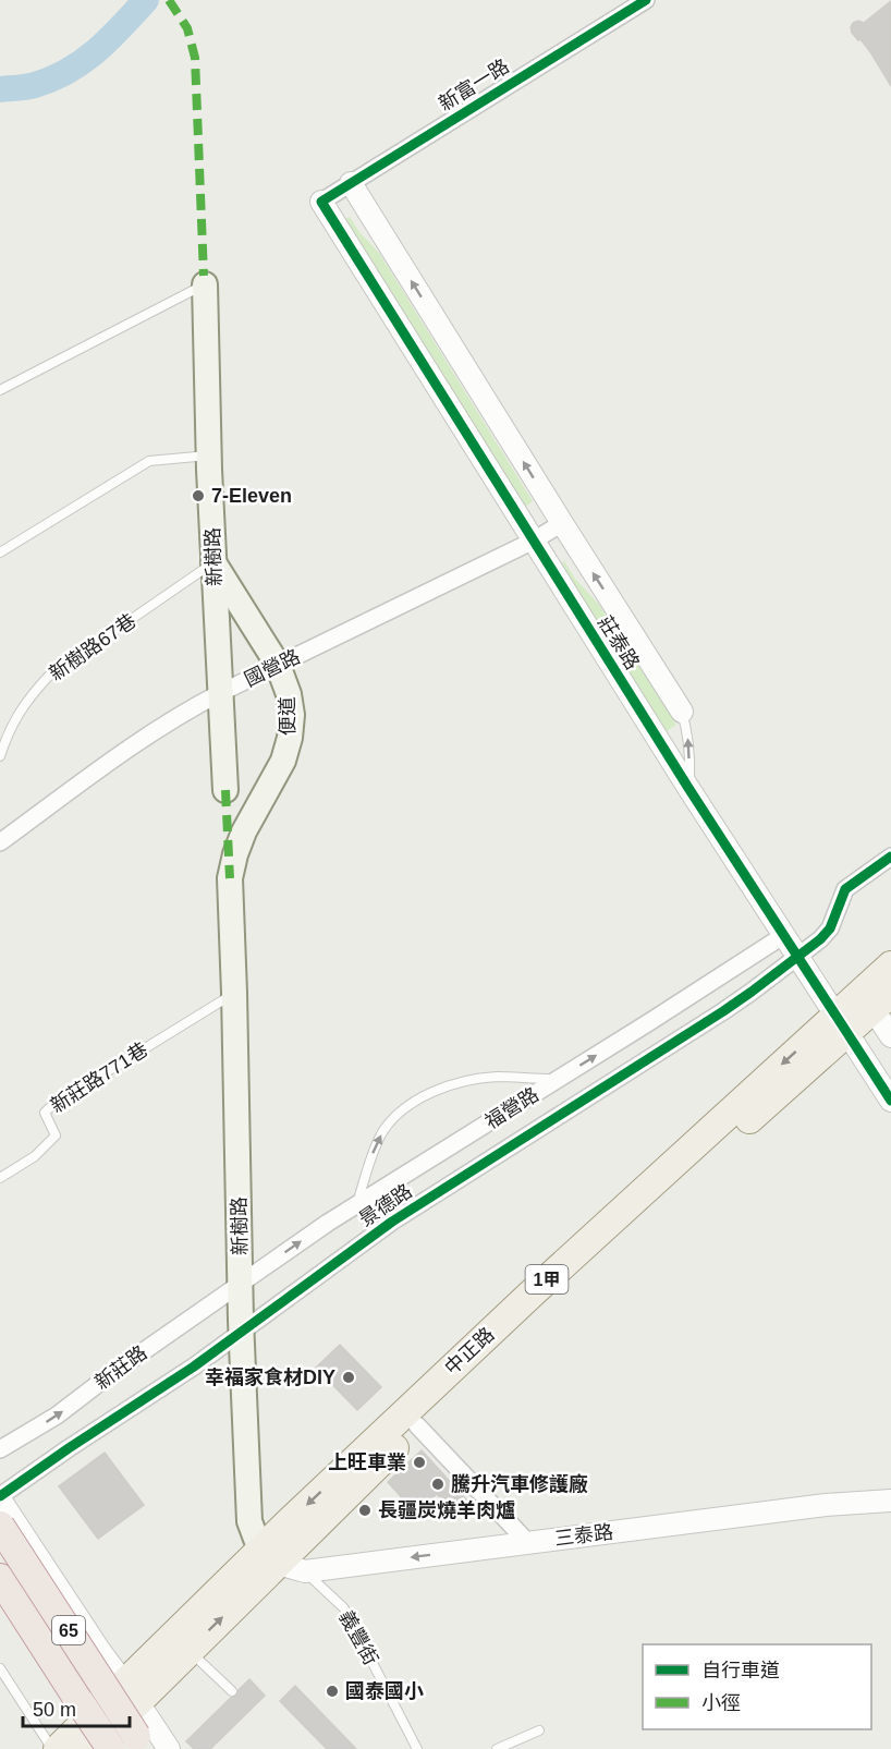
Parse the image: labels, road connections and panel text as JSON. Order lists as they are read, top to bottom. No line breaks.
{"streets":{"highway":["65"],"main road":["新樹路","便道","1甲","中正路"],"street":["新富一路","莊泰路","國營路","福營路","景德路","新莊路","三泰路"],"lane":["新樹路67巷","新莊路771巷","義豐街"]},"crossings":[["新富一路","莊泰路"],["新樹路","新樹路67巷"],["新樹路","國營路"],["新樹路","便道"],["新樹路","新莊路771巷"],["新樹路","福營路"],["新樹路","景德路"],["新樹路","中正路"],["新樹路","新莊路"],["新樹路","三泰路"],["莊泰路","國營路"],["莊泰路","福營路"],["莊泰路","景德路"],["莊泰路","中正路"],["國營路","便道"],["福營路","新莊路"],["中正路","三泰路"],["中正路","65"],["三泰路","義豐街"]],"one_way":["福營路","新莊路","三泰路"],"places":["7-Eleven","幸福家食材DIY","上旺車業","騰升汽車修護廠","長疆炭燒羊肉爐","國泰國小"],"legend":["自行車道","小徑"],"scale_bar":"50 m"}
